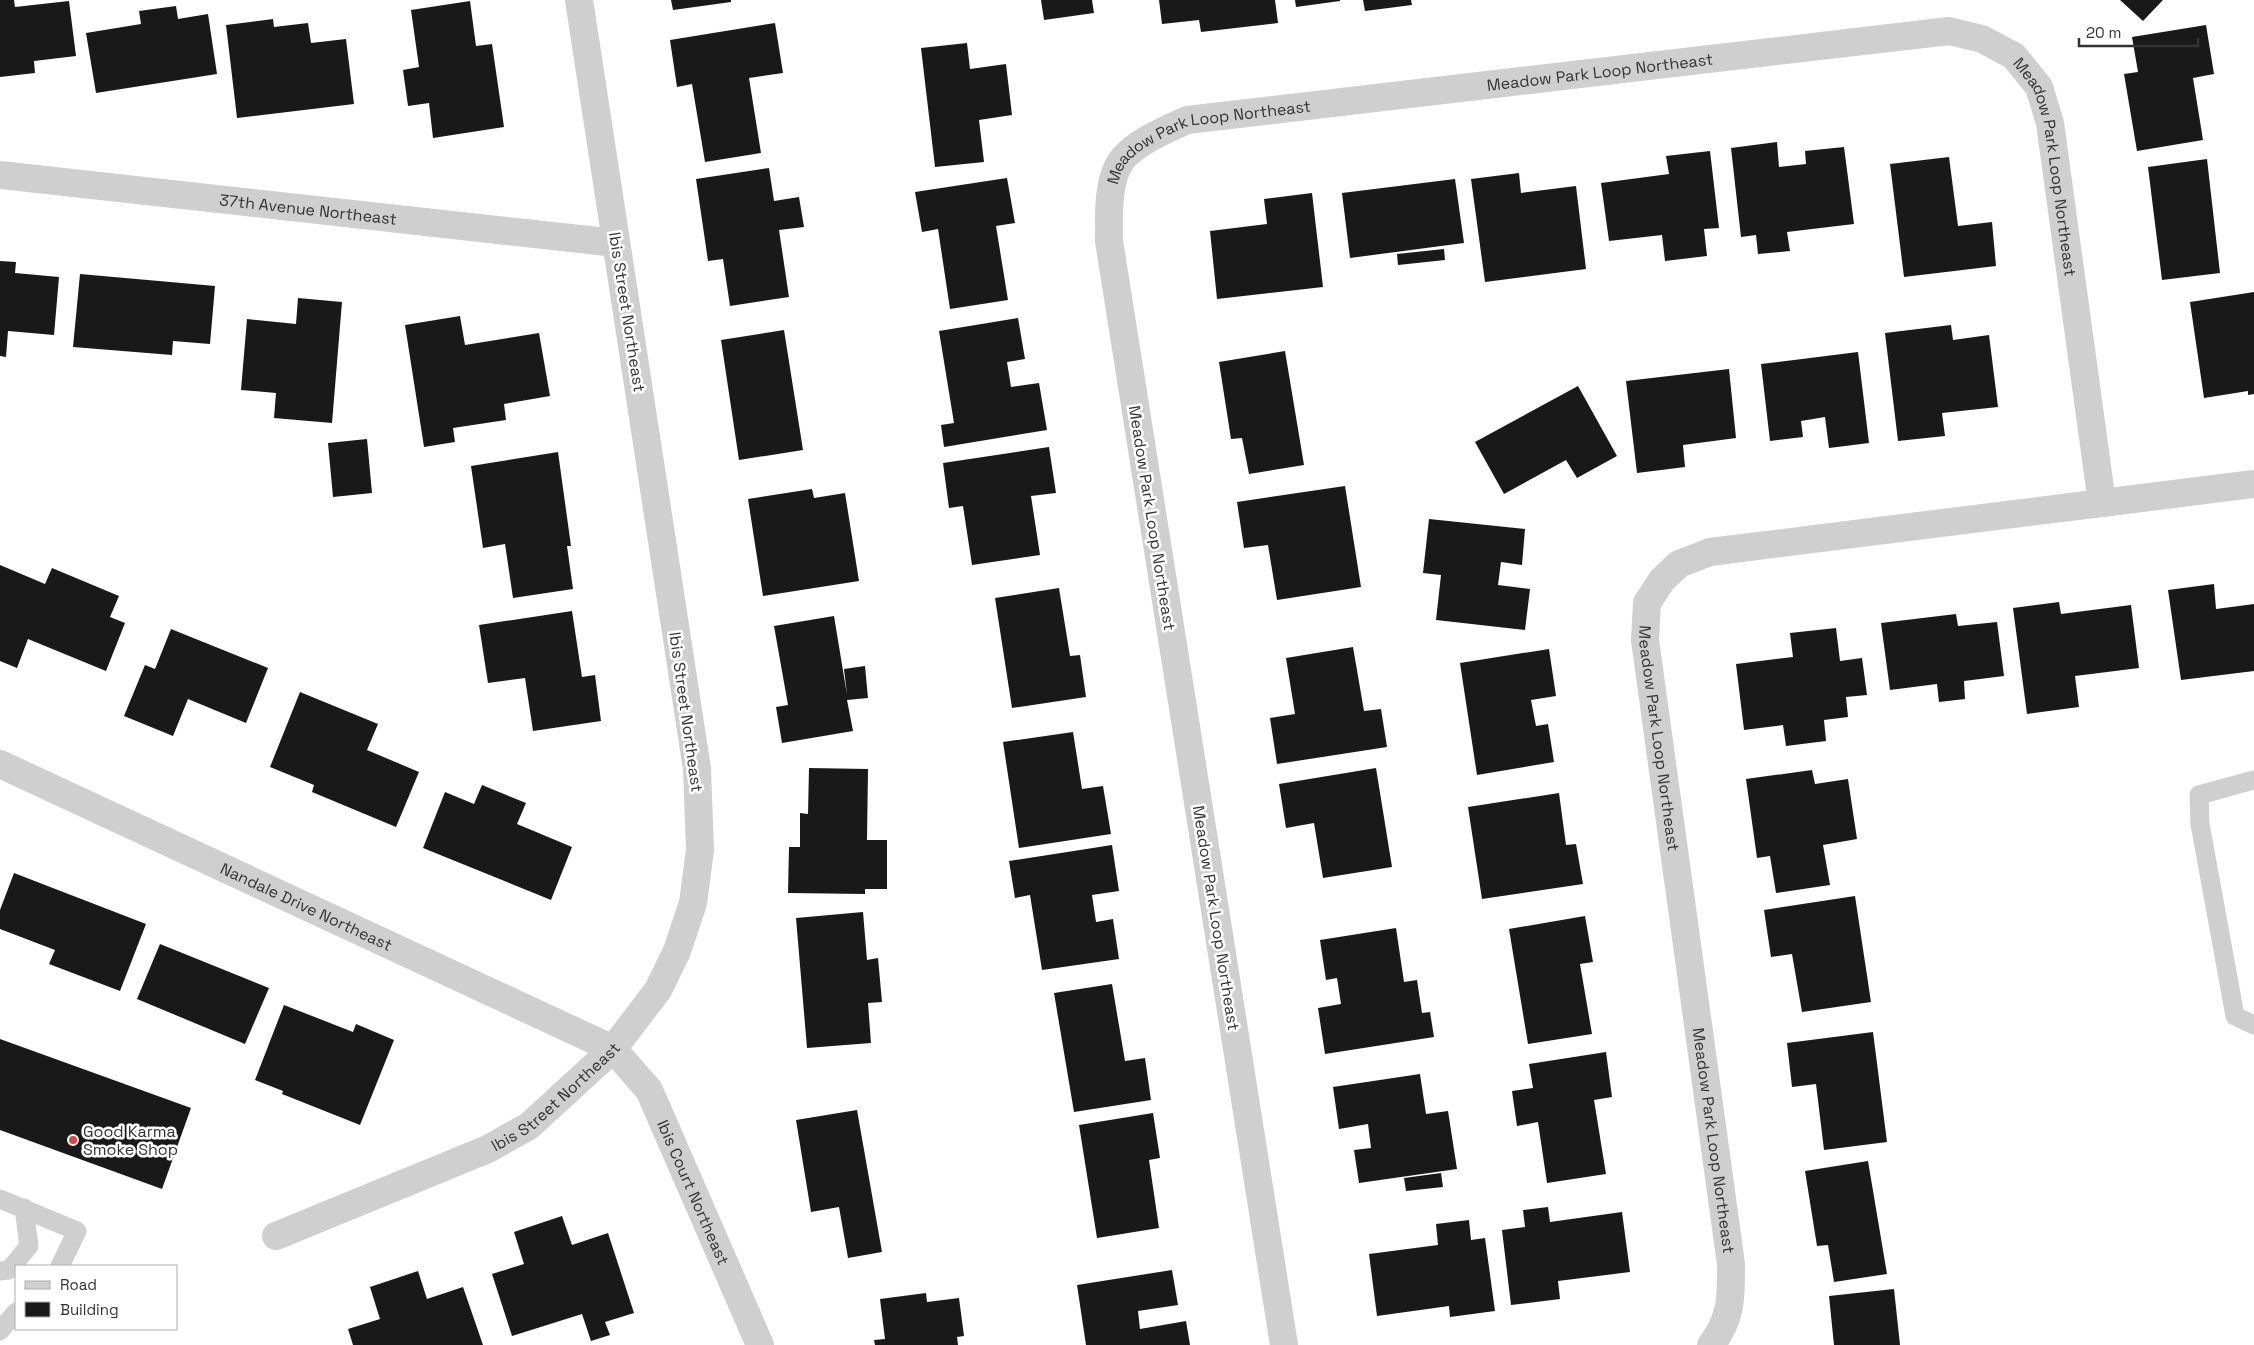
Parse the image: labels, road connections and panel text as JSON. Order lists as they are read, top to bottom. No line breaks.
{"streets":{"street":["Meadow Park Loop Northeast","37th Avenue Northeast","Ibis Street Northeast","Nandale Drive Northeast","Ibis Court Northeast"]},"crossings":[["37th Avenue Northeast","Ibis Street Northeast"],["Ibis Street Northeast","Nandale Drive Northeast"],["Ibis Street Northeast","Ibis Court Northeast"],["Nandale Drive Northeast","Ibis Court Northeast"]],"places":["Good Karma Smoke Shop"],"legend":["Road","Building"],"scale_bar":"20 m"}
